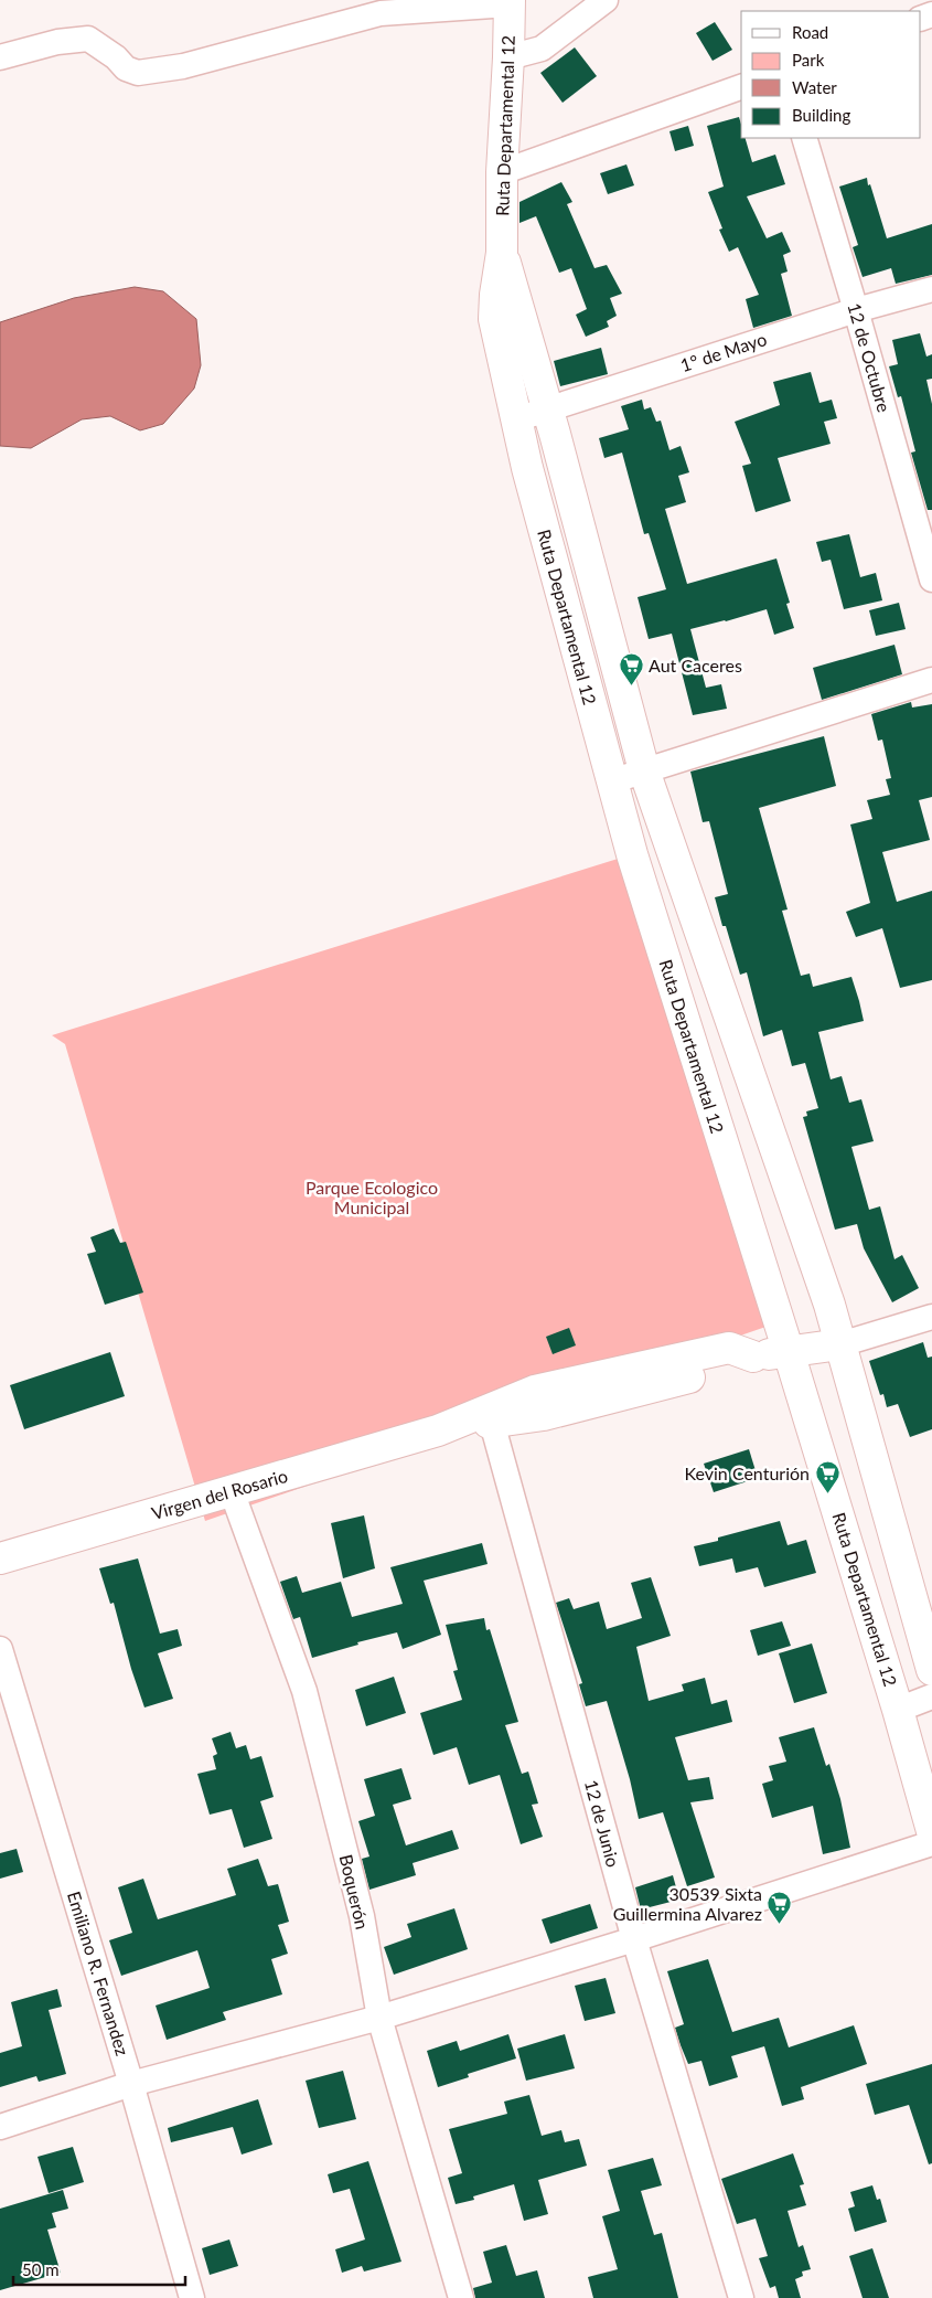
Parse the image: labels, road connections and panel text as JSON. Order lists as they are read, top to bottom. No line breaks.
{"streets":{"main road":["Ruta Departamental 12","Virgen del Rosario"],"street":["1° de Mayo","12 de Octubre","12 de Junio","Boquerón","Emiliano R. Fernandez"]},"crossings":[["Ruta Departamental 12","1° de Mayo"],["Ruta Departamental 12","Virgen del Rosario"],["1° de Mayo","12 de Octubre"],["Virgen del Rosario","12 de Junio"],["Virgen del Rosario","Boquerón"]],"parks":["Parque Ecologico Municipal"],"places":{"supermarket":["Aut Caceres","Kevin Centurión","30539 Sixta Guillermina Alvarez"]},"legend":["Road","Park","Water","Building"],"scale_bar":"50 m"}
